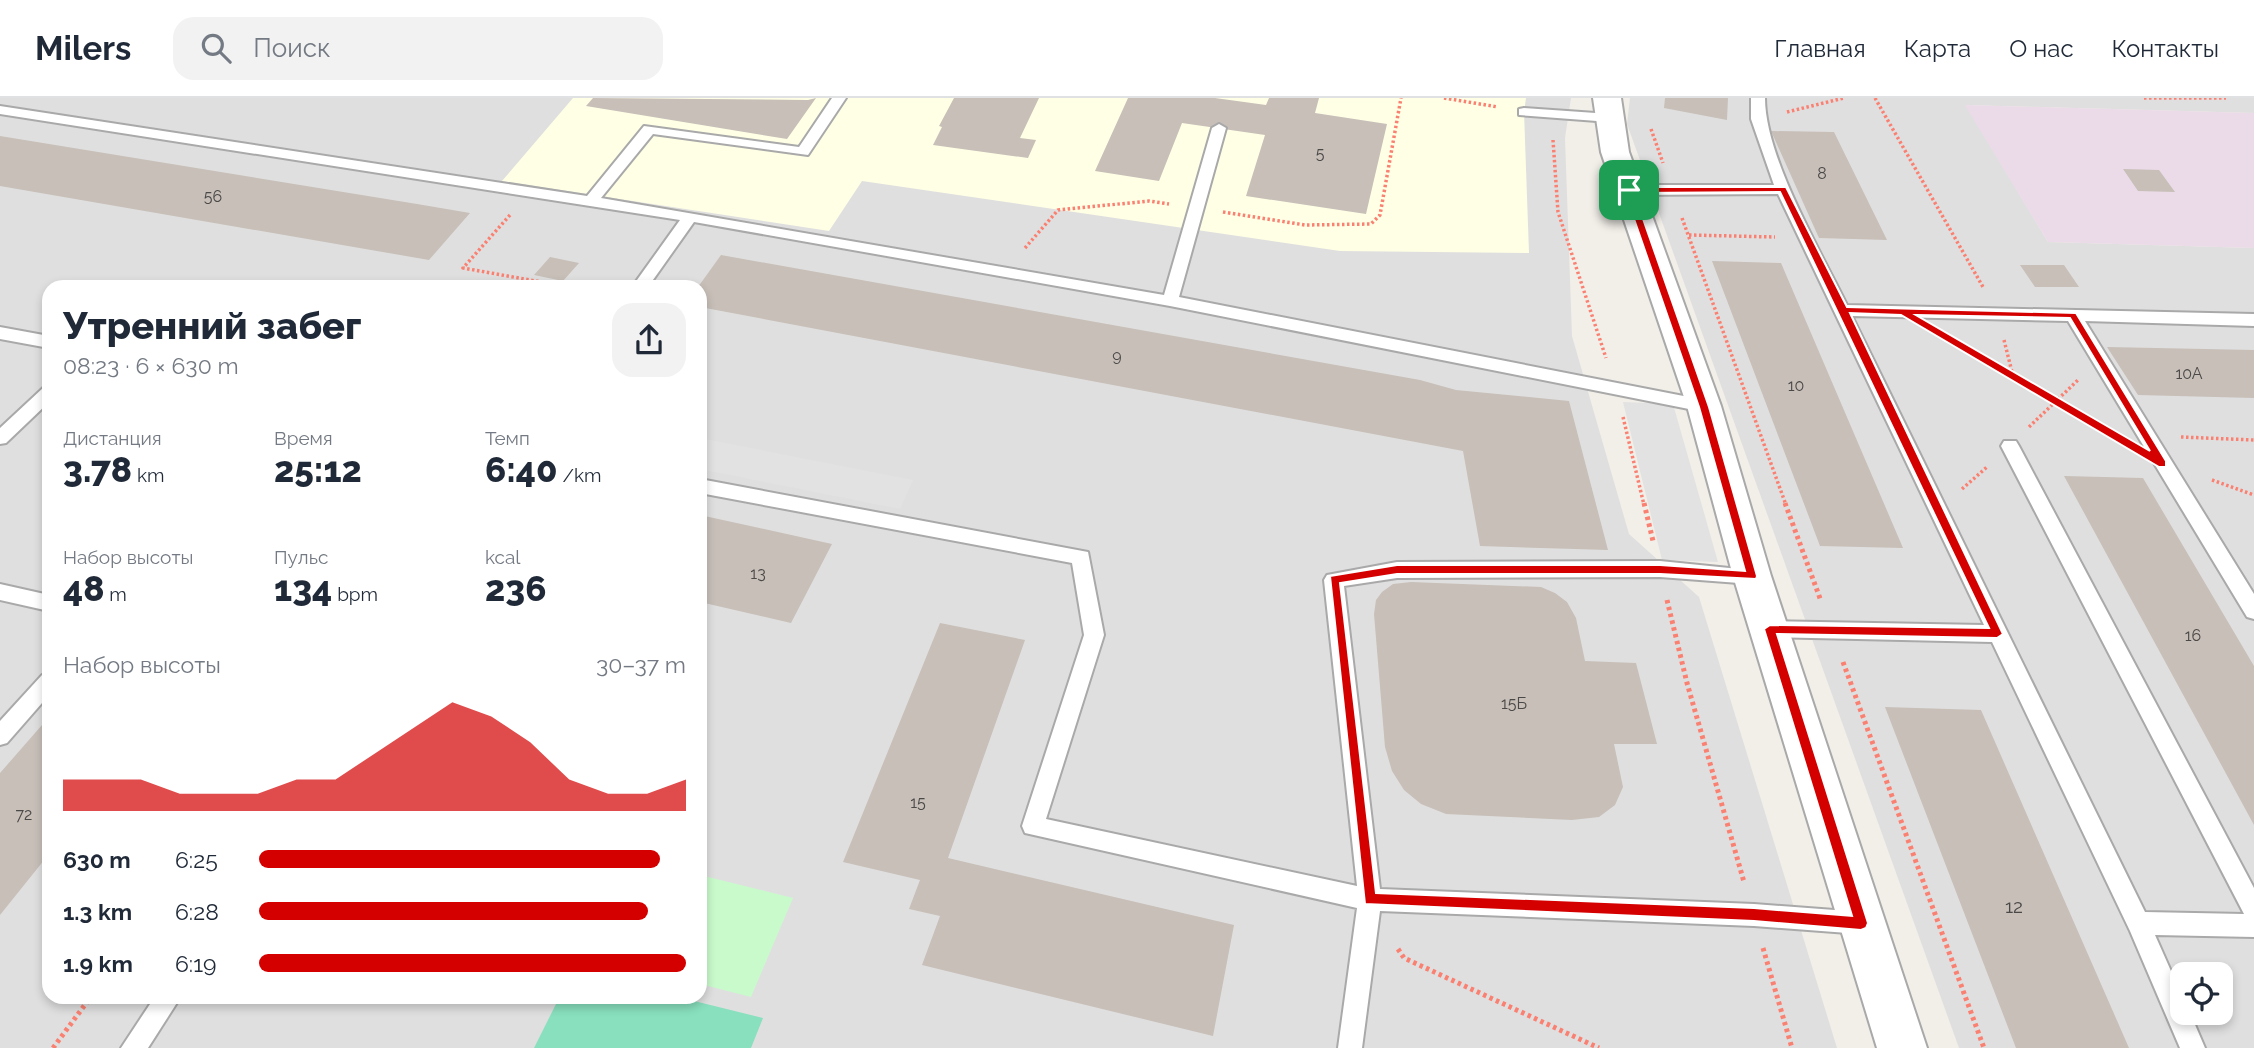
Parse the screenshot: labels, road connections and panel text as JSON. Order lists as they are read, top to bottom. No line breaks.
{"house_numbers":["5","8","56","9","10А","10","13","16","15Б","15","72","12"],"page":{"header":"Milers","search":"Поиск","nav":["Главная","Карта","О нас","Контакты"],"heading":["Утренний забег","08:23 · 6 × 630 m"],"stats":[["Дистанция","3.78 km"],["Время","25:12"],["Темп","6:40 /km"],["Набор высоты","48 m"],["Пульс","134 bpm"],["kcal","236"]],"chart":["Набор высоты","30–37 m"],"list":[{"name":"630 m","note":"6:25"},{"name":"1.3 km","note":"6:28"},{"name":"1.9 km","note":"6:19"}]}}
